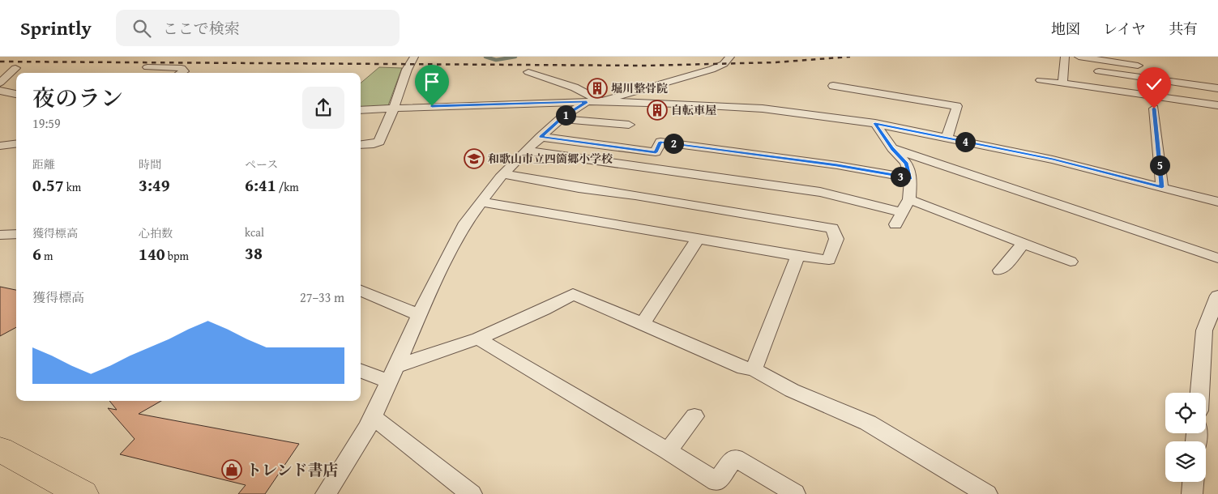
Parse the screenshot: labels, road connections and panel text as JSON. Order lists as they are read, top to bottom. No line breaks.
{"places":{"building":["堀川整骨院","自転車屋"],"school or university":["和歌山市立四箇郷小学校"],"shop":["トレンド書店"]},"page":{"header":"Sprintly","search":"ここで検索","nav":["地図","レイヤ","共有"],"heading":["夜のラン","19:59"],"pins":["1","4","2","5","3"],"stats":[["距離","0.57 km"],["時間","3:49"],["ペース","6:41 /km"],["獲得標高","6 m"],["心拍数","140 bpm"],["kcal","38"]],"chart":["獲得標高","27–33 m"]}}
